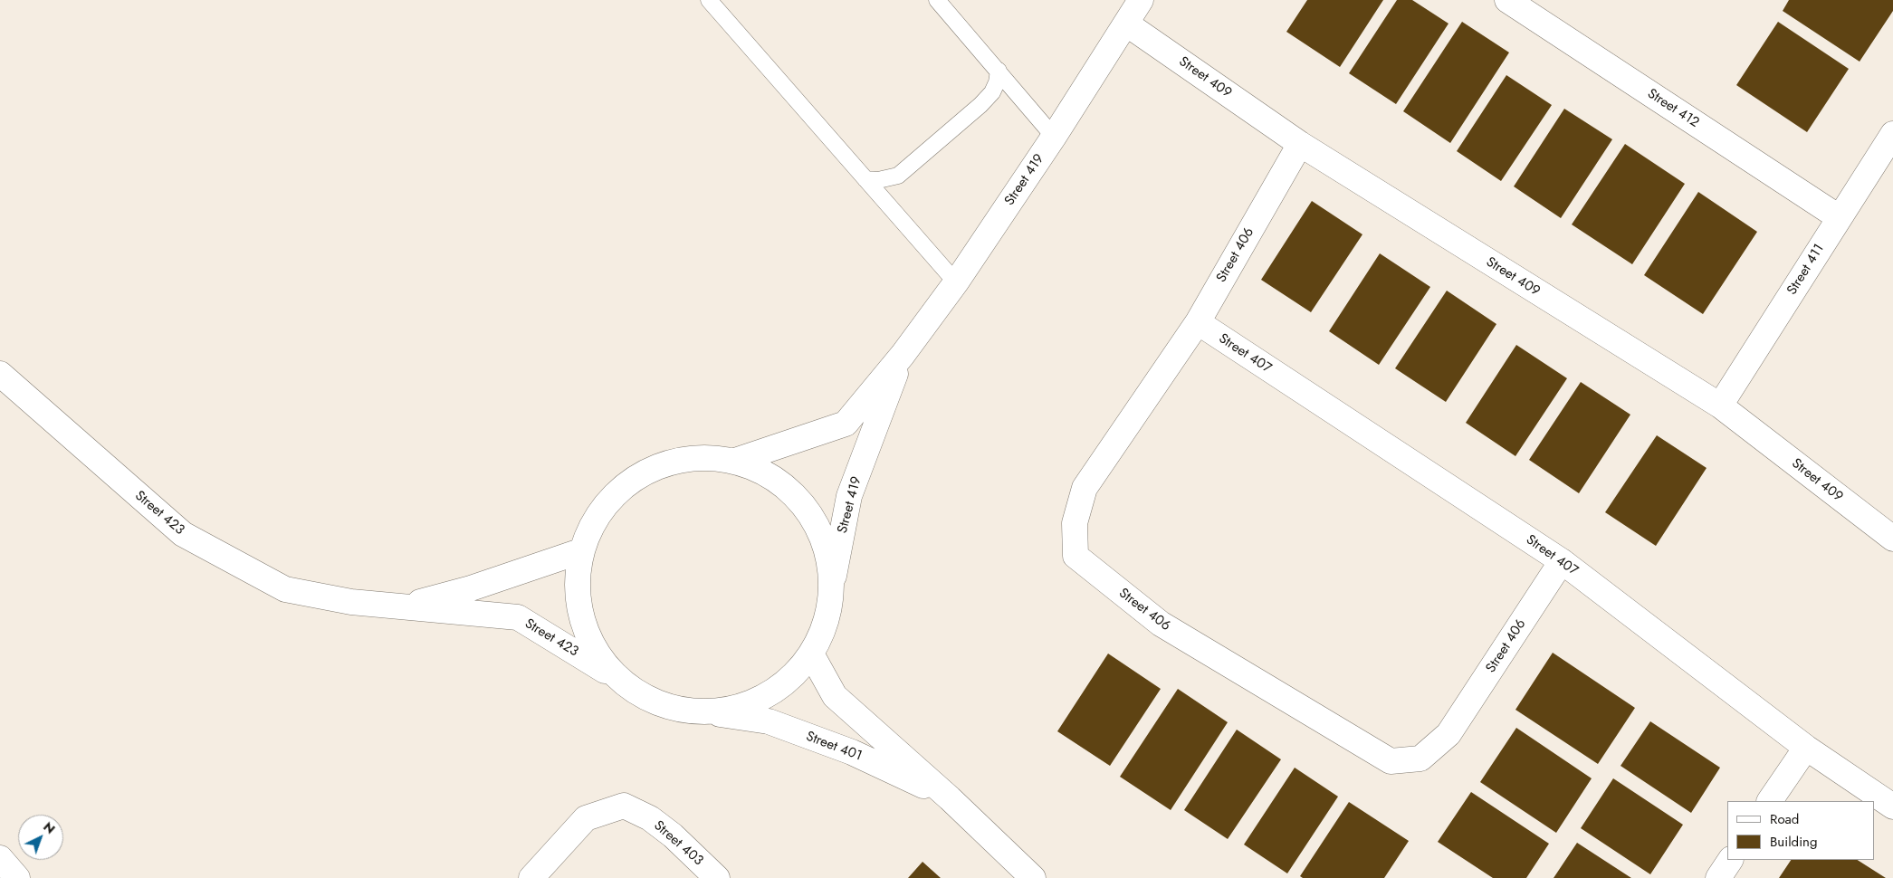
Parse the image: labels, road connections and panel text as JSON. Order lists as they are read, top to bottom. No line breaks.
{"streets":{"street":["Street 409","Street 412","Street 419","Street 406","Street 411","Street 407","Street 423","Street 401","Street 403"]},"crossings":[["Street 409","Street 419"],["Street 409","Street 406"],["Street 409","Street 411"],["Street 412","Street 411"],["Street 419","Street 401"],["Street 406","Street 407"],["Street 423","Street 401"]],"legend":["Road","Building"],"north":"top right"}
